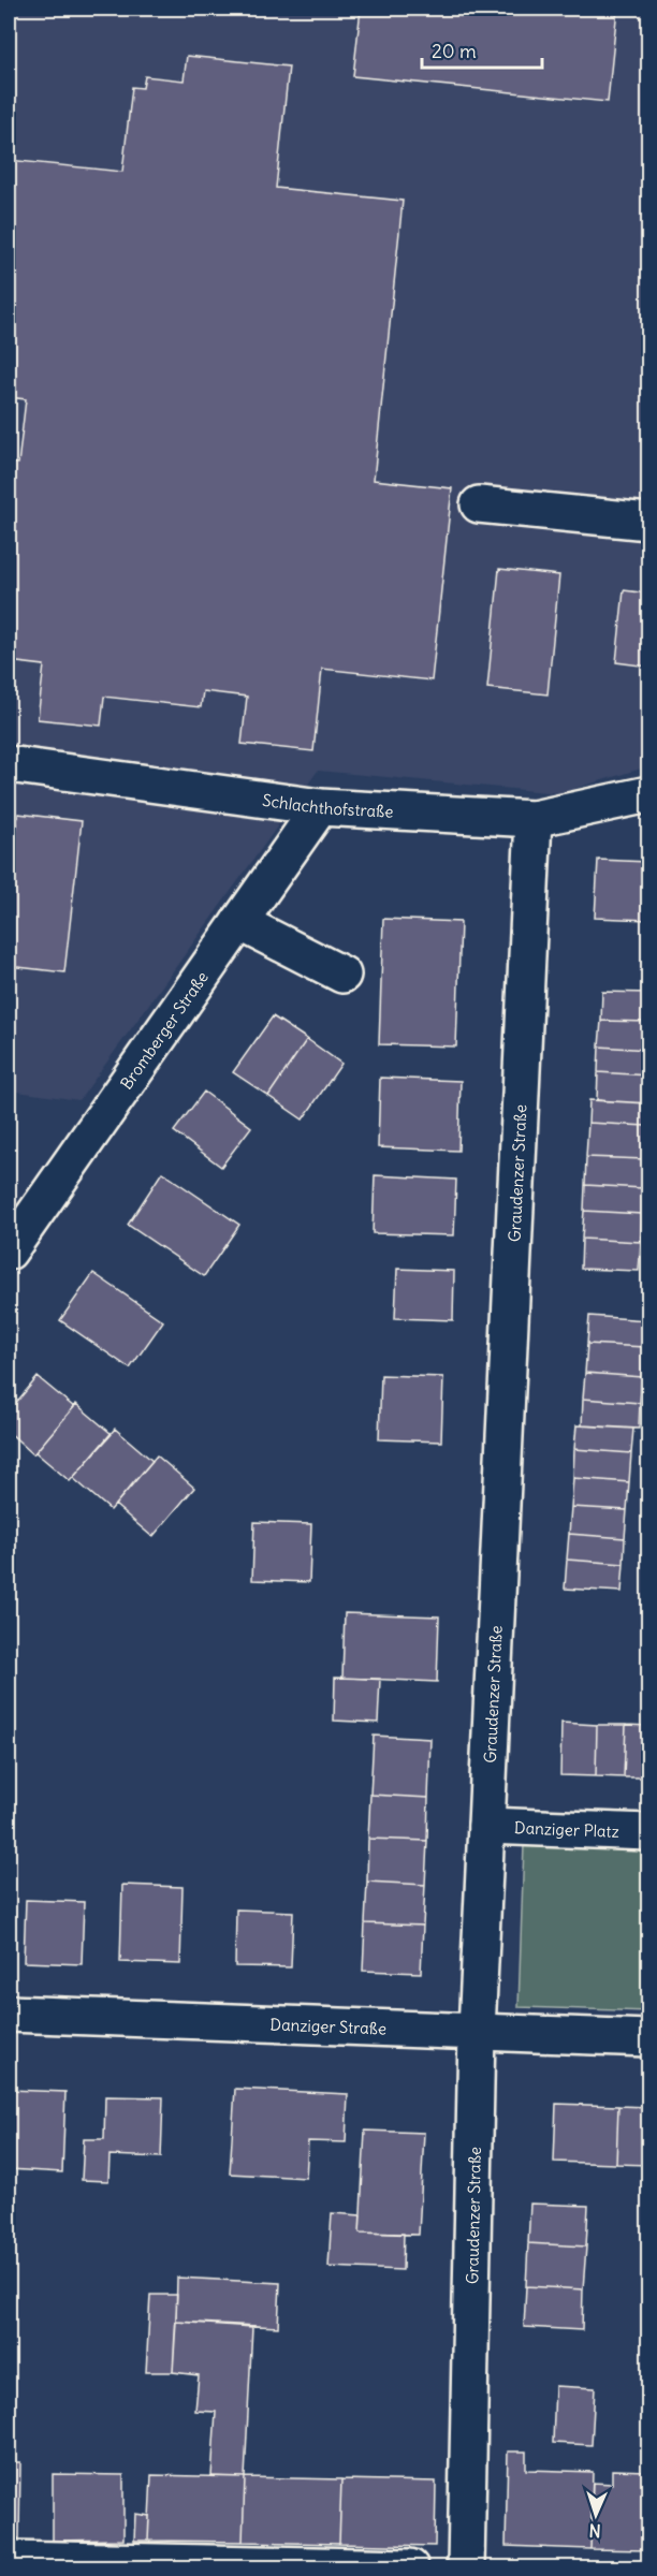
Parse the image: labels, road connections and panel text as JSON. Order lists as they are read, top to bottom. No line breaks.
{"streets":{"street":["Schlachthofstraße","Bromberger Straße","Graudenzer Straße","Danziger Platz","Danziger Straße"]},"crossings":[["Schlachthofstraße","Bromberger Straße"],["Schlachthofstraße","Graudenzer Straße"],["Graudenzer Straße","Danziger Platz"],["Graudenzer Straße","Danziger Straße"]],"scale_bar":"20 m","north":"bottom"}
